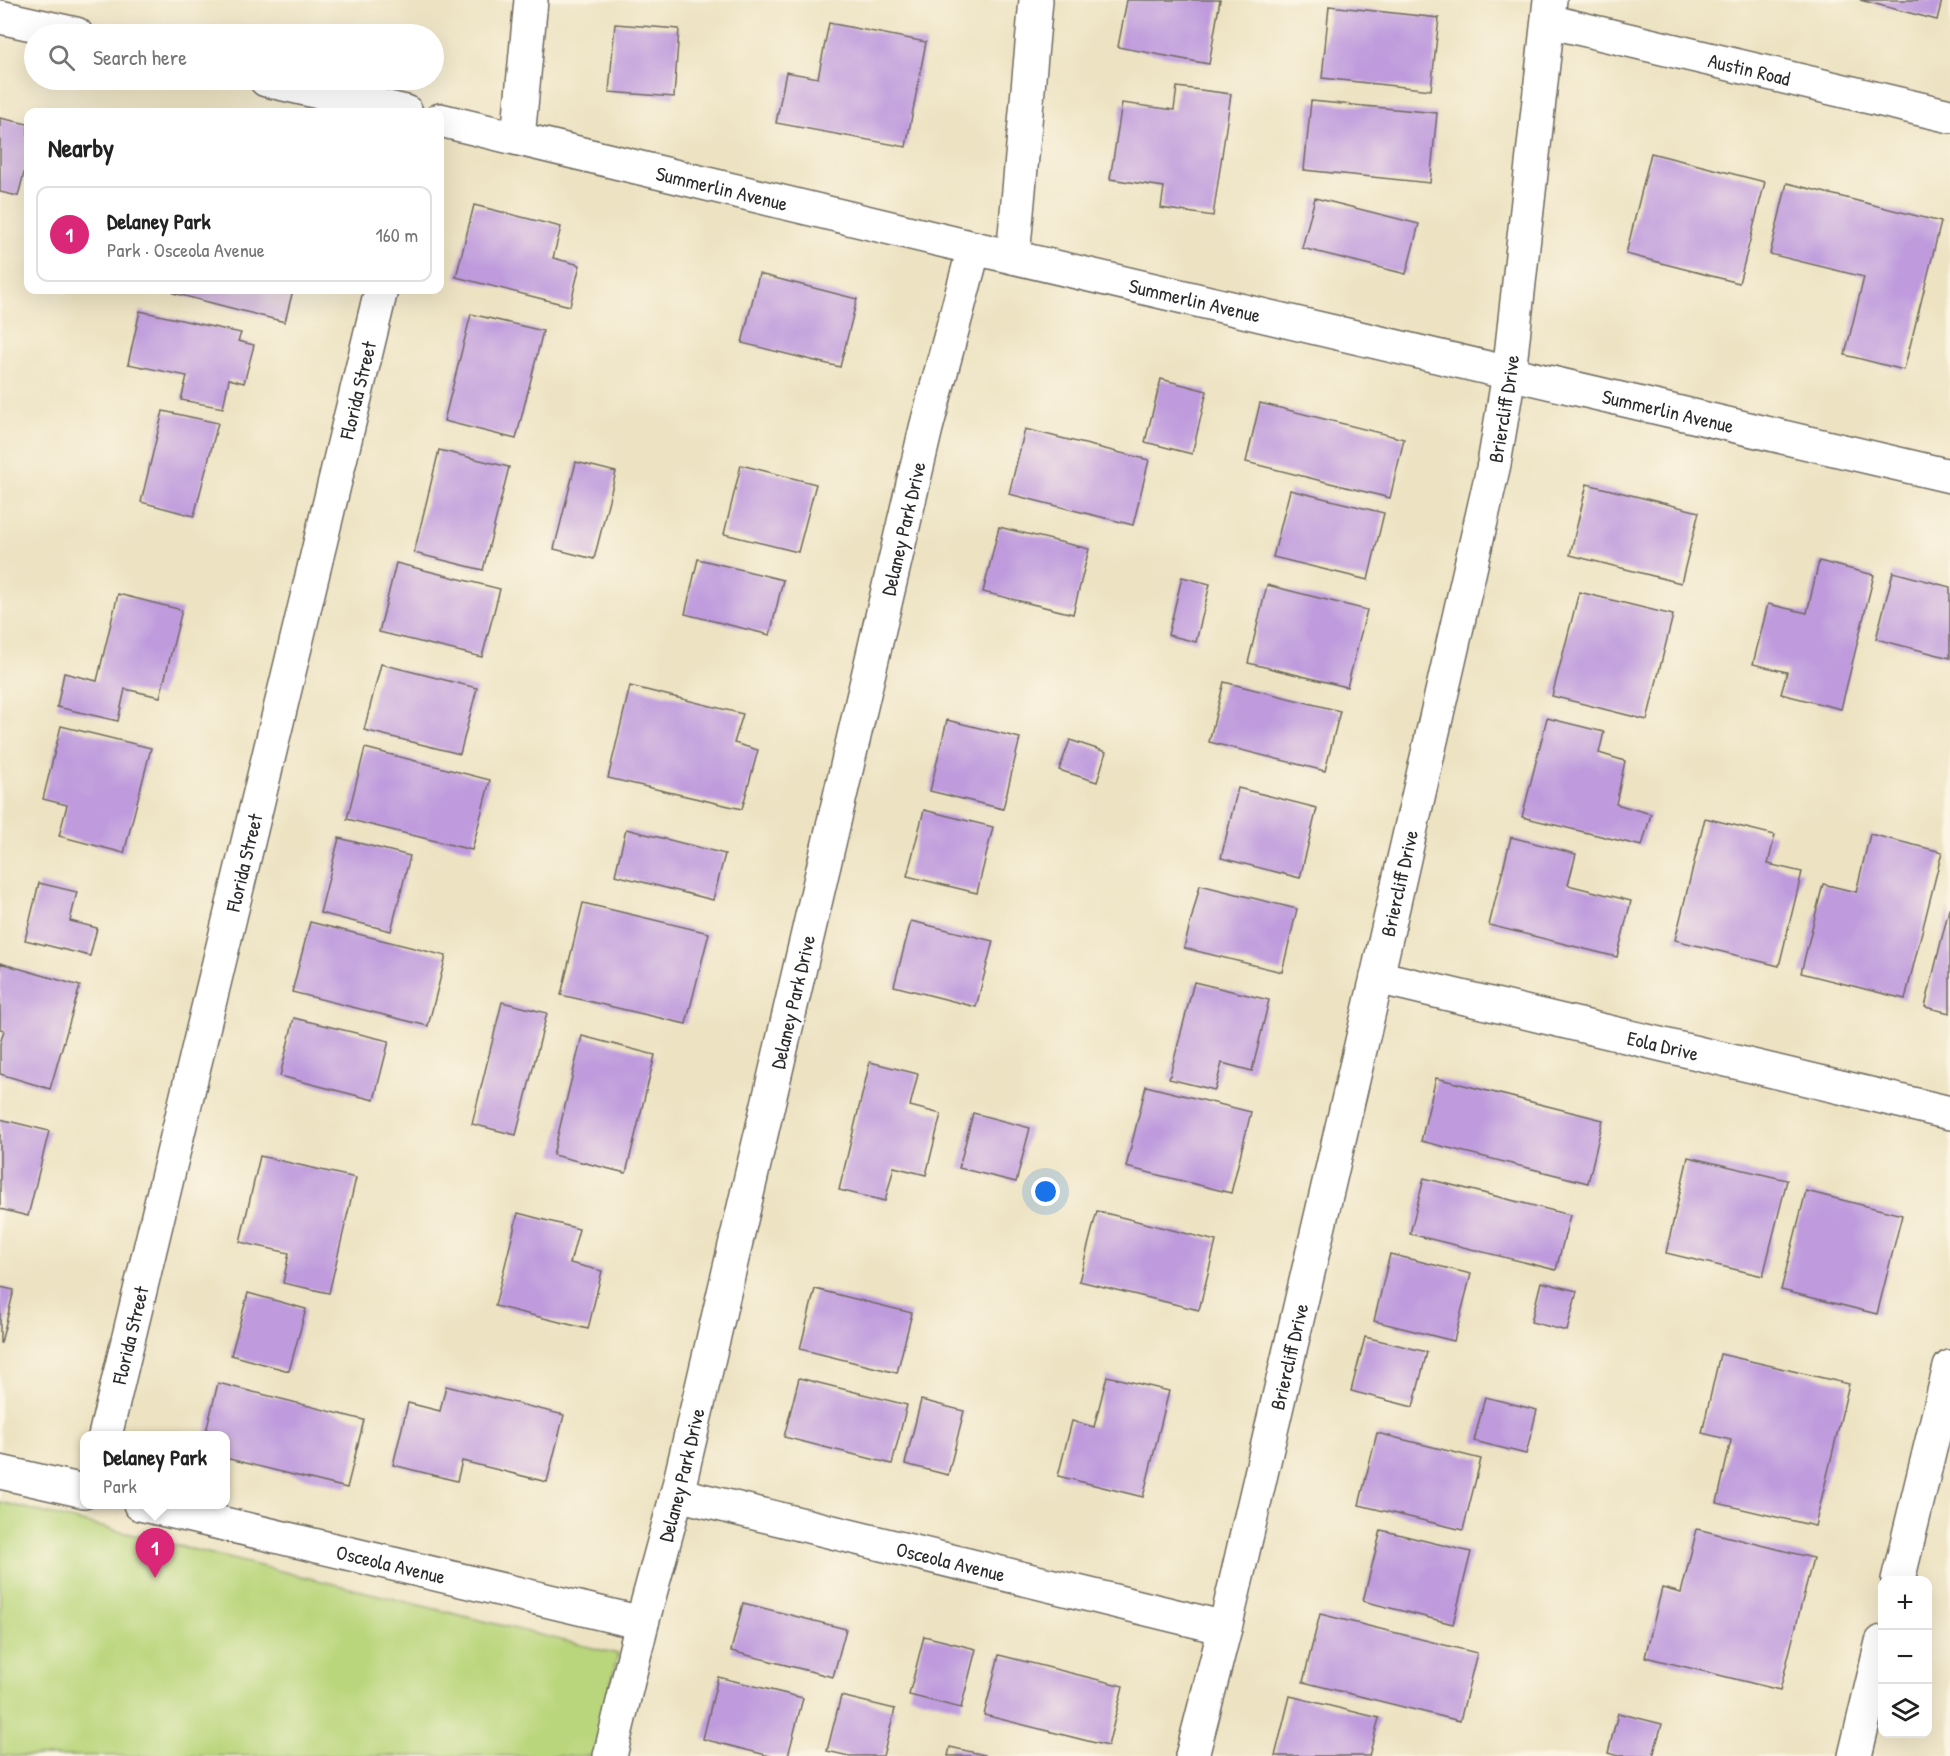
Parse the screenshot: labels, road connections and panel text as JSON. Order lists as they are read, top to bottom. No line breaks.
{"streets":{"street":["Austin Road","Summerlin Avenue","Florida Street","Briercliff Drive","Delaney Park Drive","Eola Drive","Osceola Avenue"]},"crossings":[["Austin Road","Briercliff Drive"],["Summerlin Avenue","Briercliff Drive"],["Summerlin Avenue","Delaney Park Drive"],["Briercliff Drive","Eola Drive"],["Briercliff Drive","Osceola Avenue"],["Delaney Park Drive","Osceola Avenue"]],"page":{"search":"Search here","heading":"Nearby","list":[{"mark":"1","name":"Delaney Park","note":"Park · Osceola Avenue","value":"160 m"}],"popup":["Delaney Park","Park"],"pins":"1","map_buttons":["+","−"]}}
